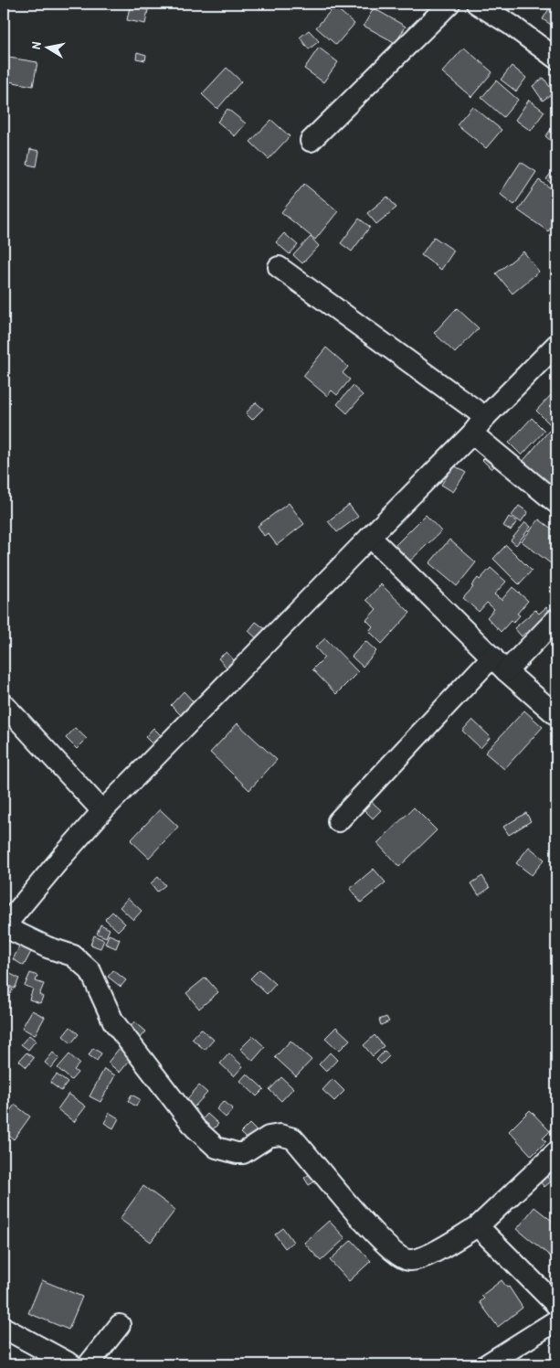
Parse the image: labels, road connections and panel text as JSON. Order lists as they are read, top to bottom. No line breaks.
{"north":"left"}
